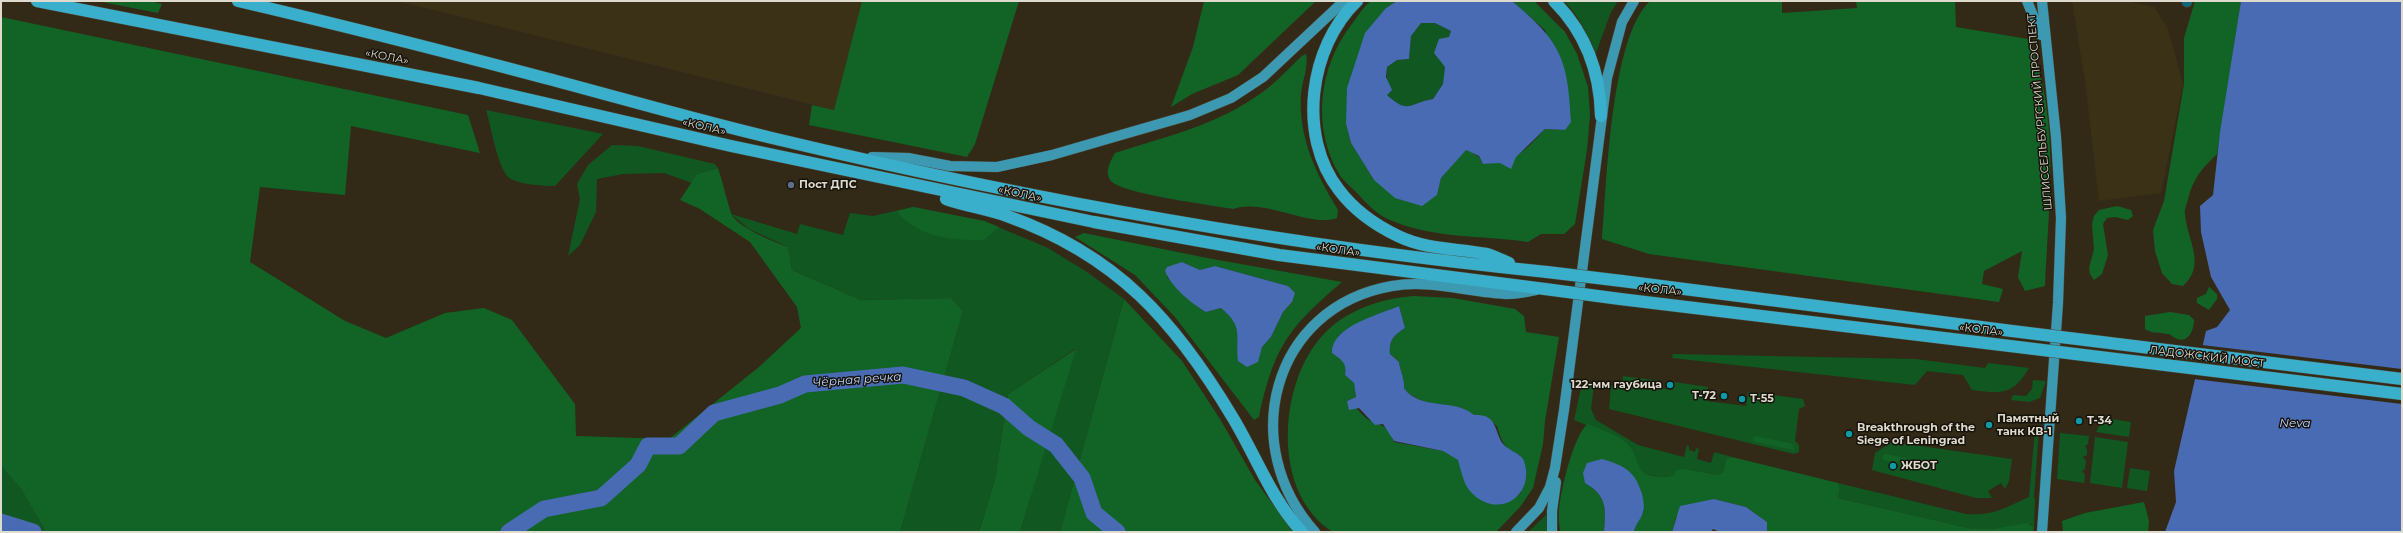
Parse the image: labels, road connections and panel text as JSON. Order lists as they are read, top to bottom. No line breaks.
{"streets":{"highway":["«КОЛА»","ЛАДОЖСКИЙ МОСТ"],"main road":["ШЛИССЕЛЬБУРГСКИЙ ПРОСПЕКТ"]},"crossings":[["«КОЛА»","ЛАДОЖСКИЙ МОСТ"]],"water":["Чёрная речка","Neva"],"places":["Пост ДПС","122-мм гаубица","Т-72","Т-55","Т-34","Памятный танк КВ-1","Breakthrough of the Siege of Leningrad","ЖБОТ"]}
